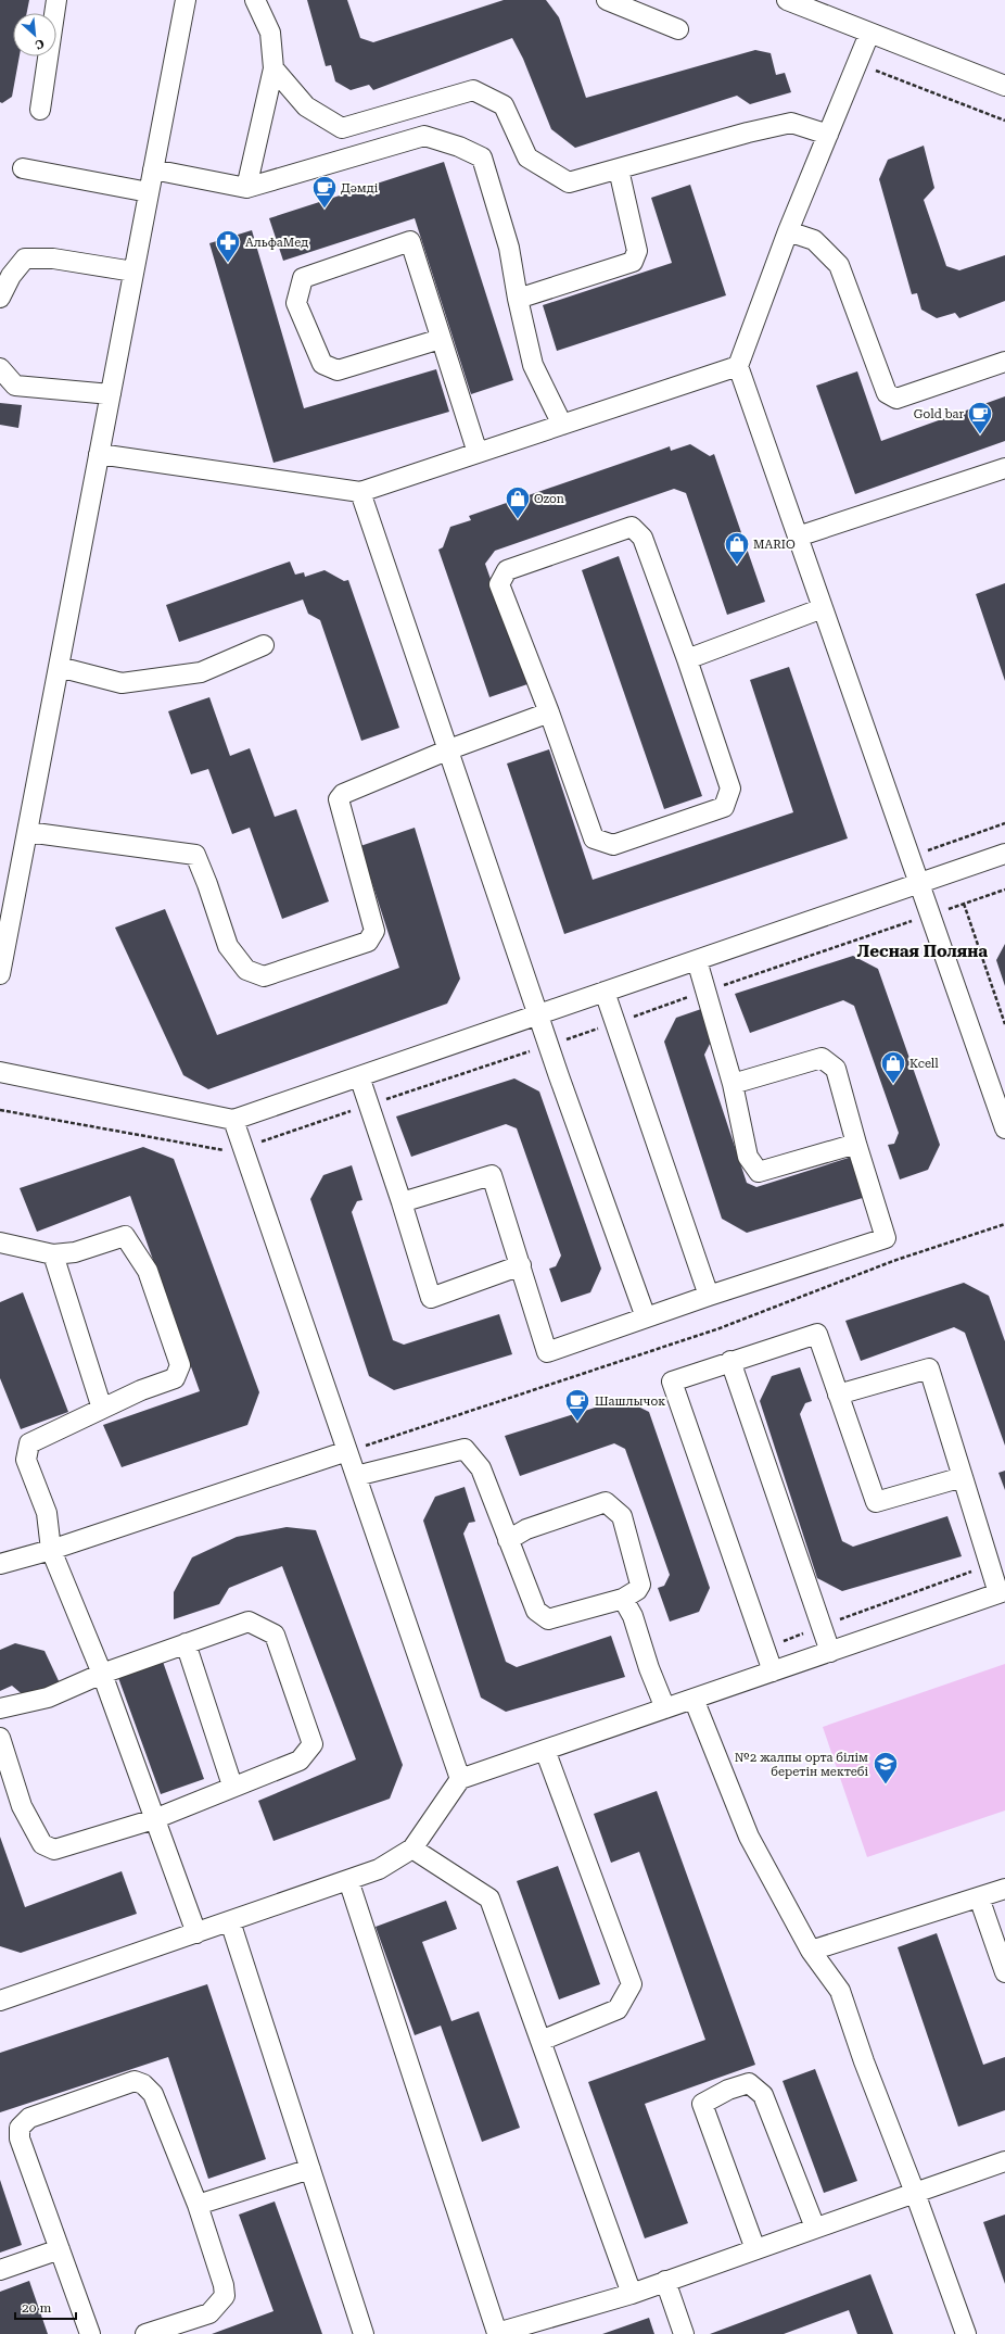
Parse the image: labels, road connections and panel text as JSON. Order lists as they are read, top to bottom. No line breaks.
{"districts":["Лесная Поляна"],"places":{"cafe":["Дәмді","Gold bar","Шашлычок"],"pharmacy":["АльфаМед"],"shop":["Ozon","MARIO","Kcell"],"school or university":["№2 жалпы орта білім беретін мектебі"]},"scale_bar":"20 m","north":"bottom right"}
